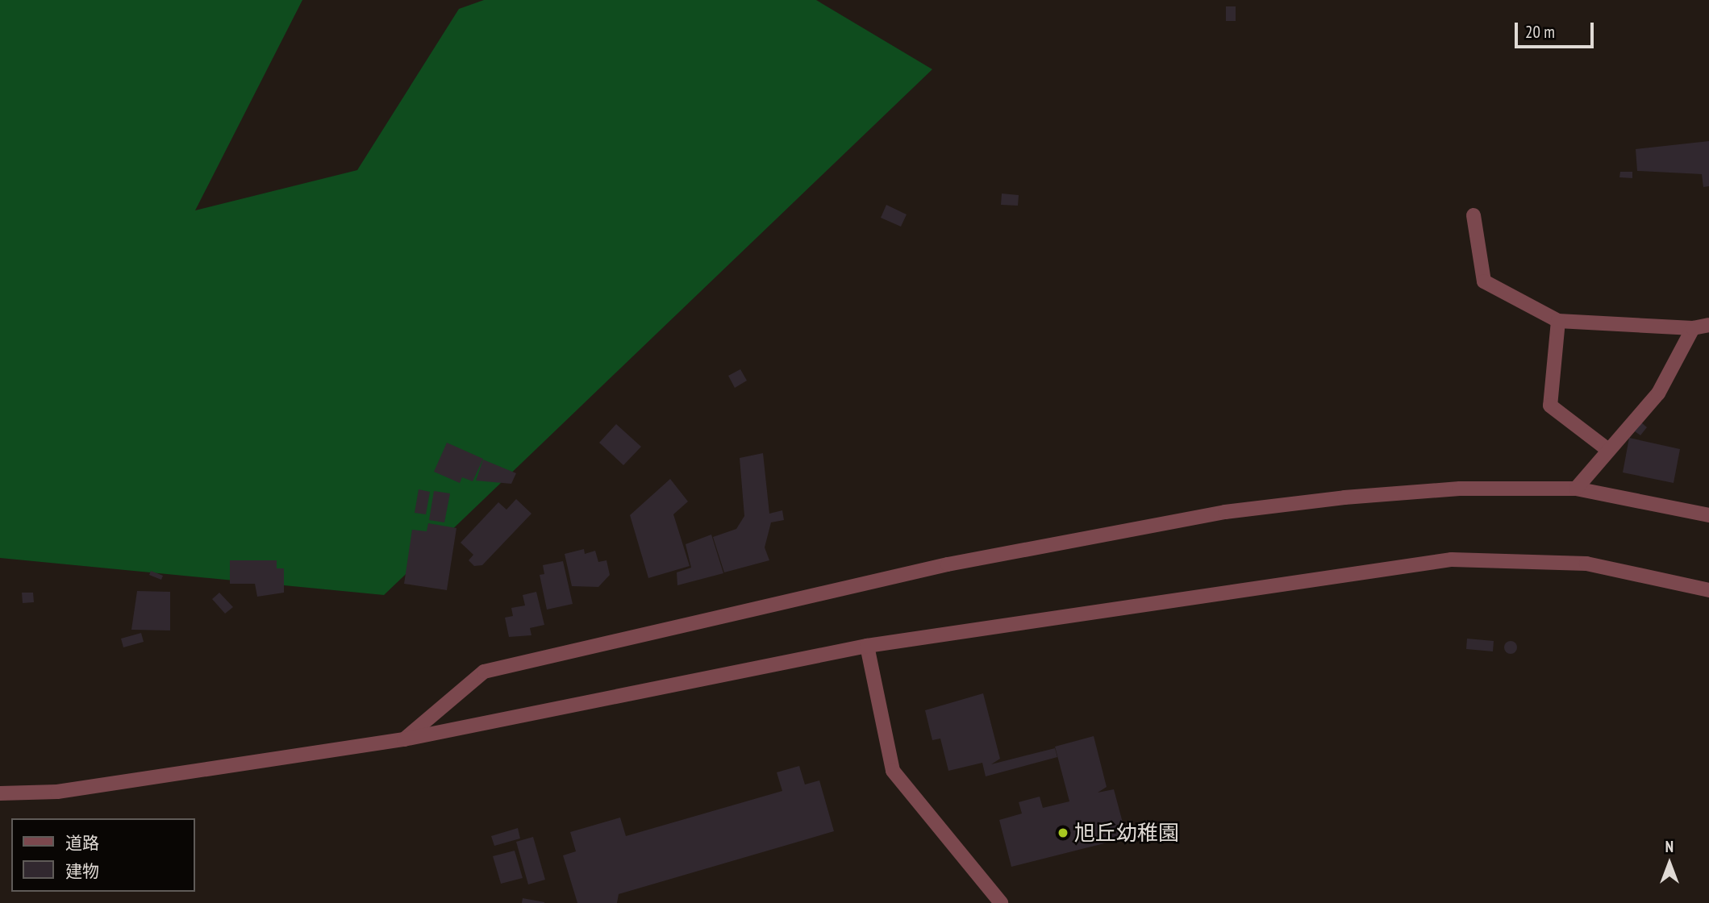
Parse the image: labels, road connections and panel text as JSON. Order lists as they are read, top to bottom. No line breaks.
{"places":["旭丘幼稚園"],"legend":["道路","建物"],"scale_bar":"20 m","north":"top"}
